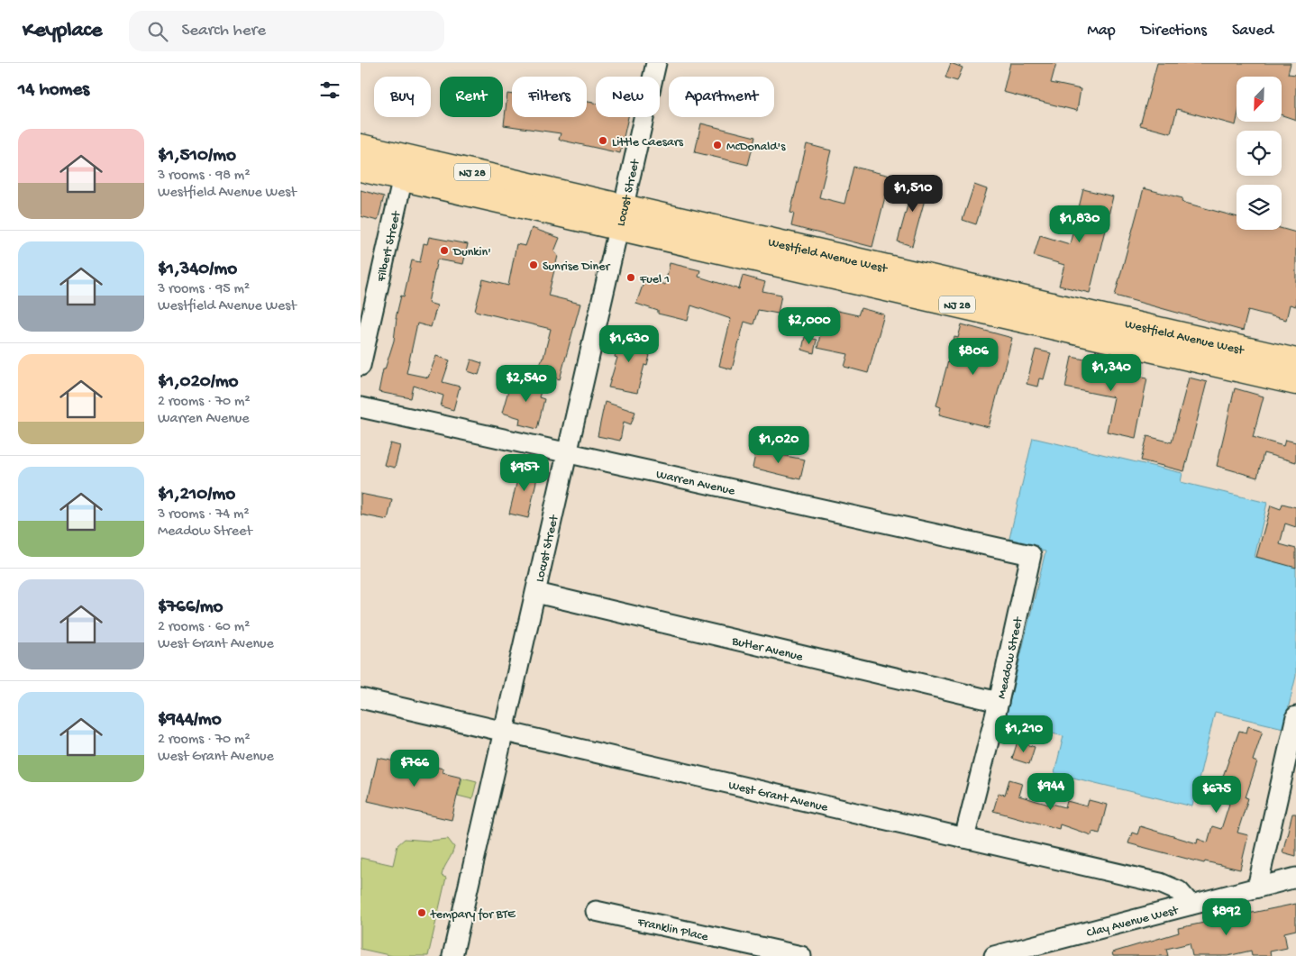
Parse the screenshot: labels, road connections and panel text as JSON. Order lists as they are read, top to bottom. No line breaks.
{"streets":{"main road":["NJ 28","Westfield Avenue West"],"street":["Locust Street","Filbert Street","Warren Avenue","Butler Avenue","Meadow Street","West Grant Avenue","Clay Avenue West","Franklin Place"]},"crossings":[["Locust Street","Westfield Avenue West"],["Locust Street","Warren Avenue"],["Locust Street","Butler Avenue"],["Locust Street","West Grant Avenue"],["Filbert Street","Westfield Avenue West"],["Warren Avenue","Meadow Street"],["Butler Avenue","Meadow Street"],["Meadow Street","West Grant Avenue"],["West Grant Avenue","Clay Avenue West"]],"places":["Little Caesars","McDonald's","Dunkin'","Sunrise Diner","Fuel 1","tempary for BTE"],"north":"bottom left","page":{"header":"Keyplace","search":"Search here","nav":["Map","Directions","Saved"],"heading":"14 homes","chip":["Buy","Rent","Filters","New","Apartment"],"list":[{"name":"$1,510/mo","note":"3 rooms · 98 m² · Westfield Avenue West"},{"name":"$1,340/mo","note":"3 rooms · 95 m² · Westfield Avenue West"},{"name":"$1,020/mo","note":"2 rooms · 70 m² · Warren Avenue"},{"name":"$1,210/mo","note":"3 rooms · 74 m² · Meadow Street"},{"name":"$766/mo","note":"2 rooms · 60 m² · West Grant Avenue"},{"name":"$944/mo","note":"2 rooms · 70 m² · West Grant Avenue"}],"price":["$1,510","$1,830","$2,000","$1,630","$806","$1,340","$2,540","$1,020","$957","$1,210","$766","$944","$675","$892"]}}
